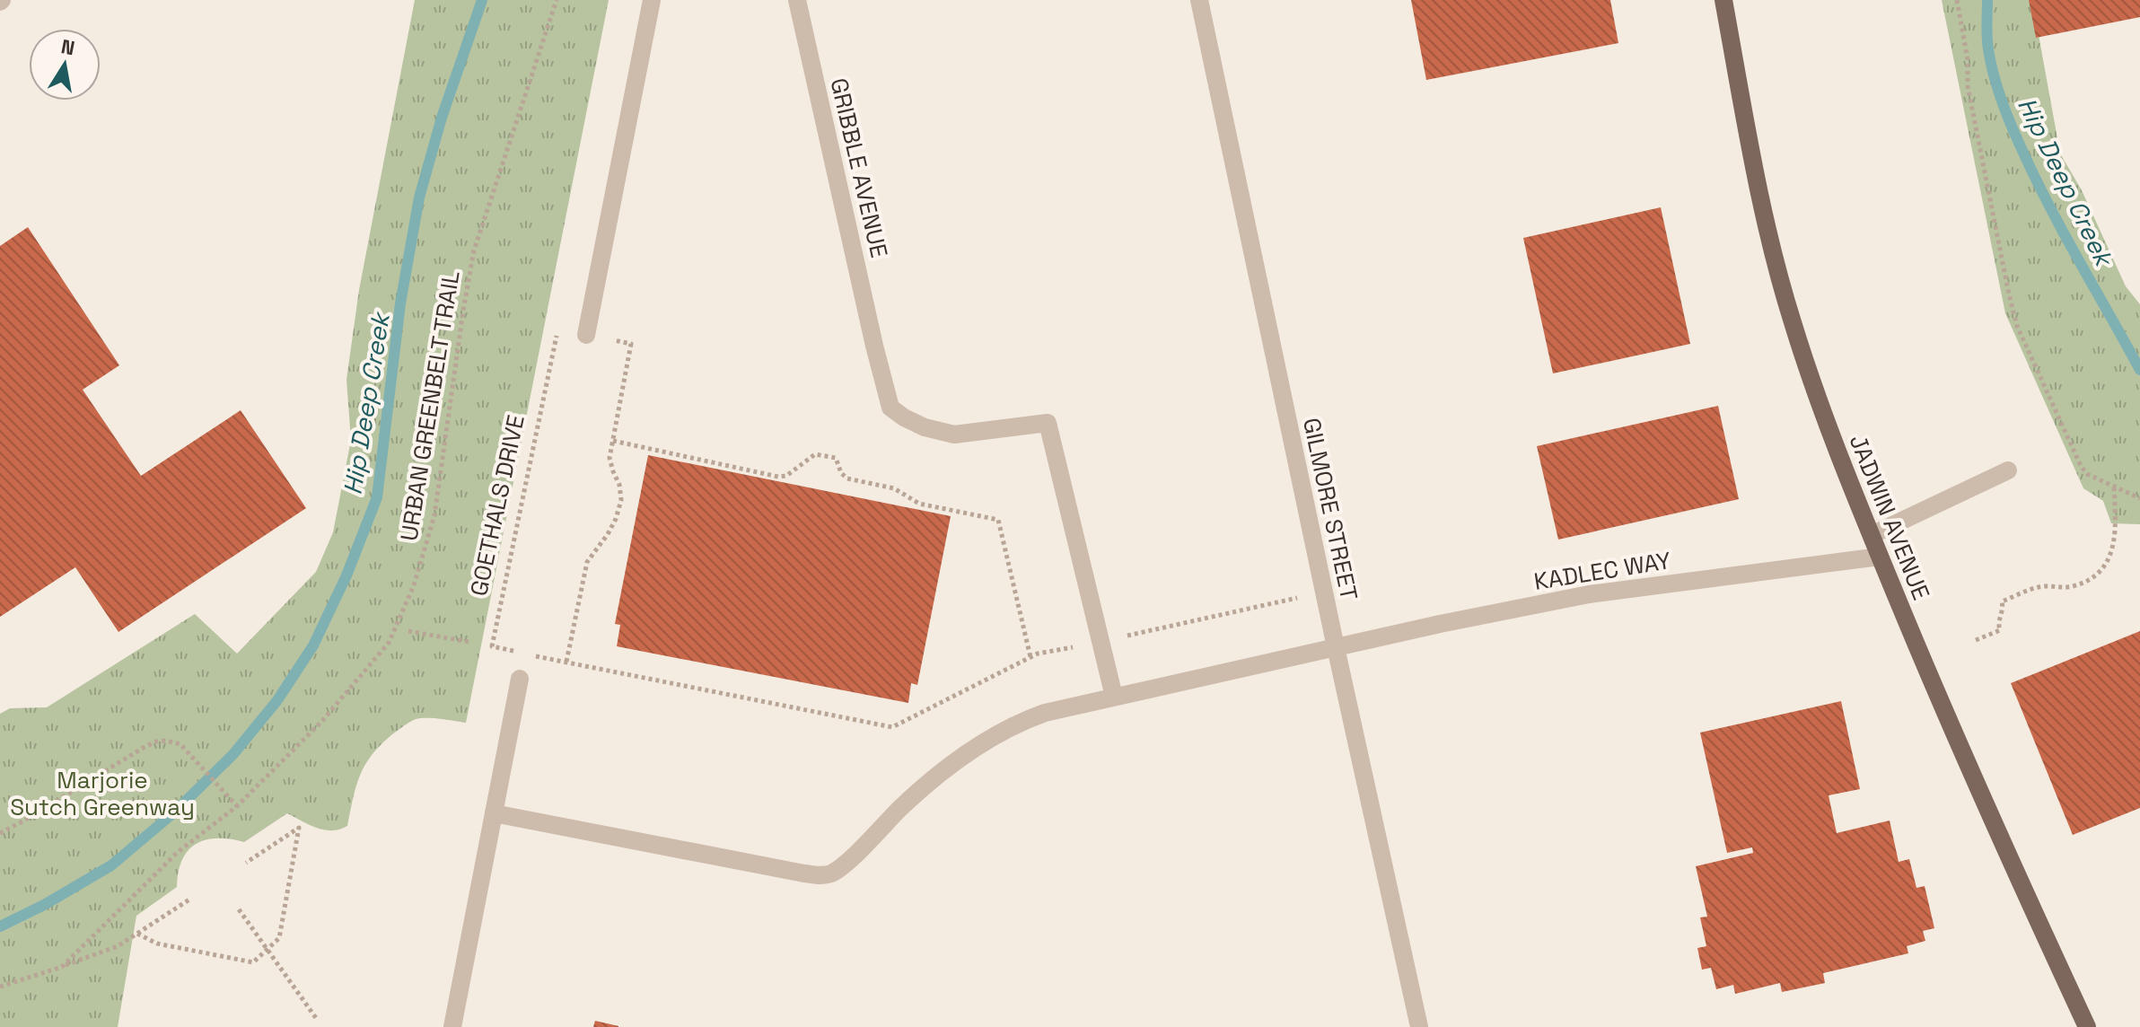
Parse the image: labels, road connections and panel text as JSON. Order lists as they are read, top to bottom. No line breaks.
{"streets":{"main road":["JADWIN AVENUE"],"street":["GRIBBLE AVENUE","GILMORE STREET","KADLEC WAY"],"path":["URBAN GREENBELT TRAIL","GOETHALS DRIVE"]},"crossings":[["GILMORE STREET","KADLEC WAY"],["JADWIN AVENUE","KADLEC WAY"]],"water":["Hip Deep Creek"],"parks":["Marjorie Sutch Greenway"],"north":"top"}
